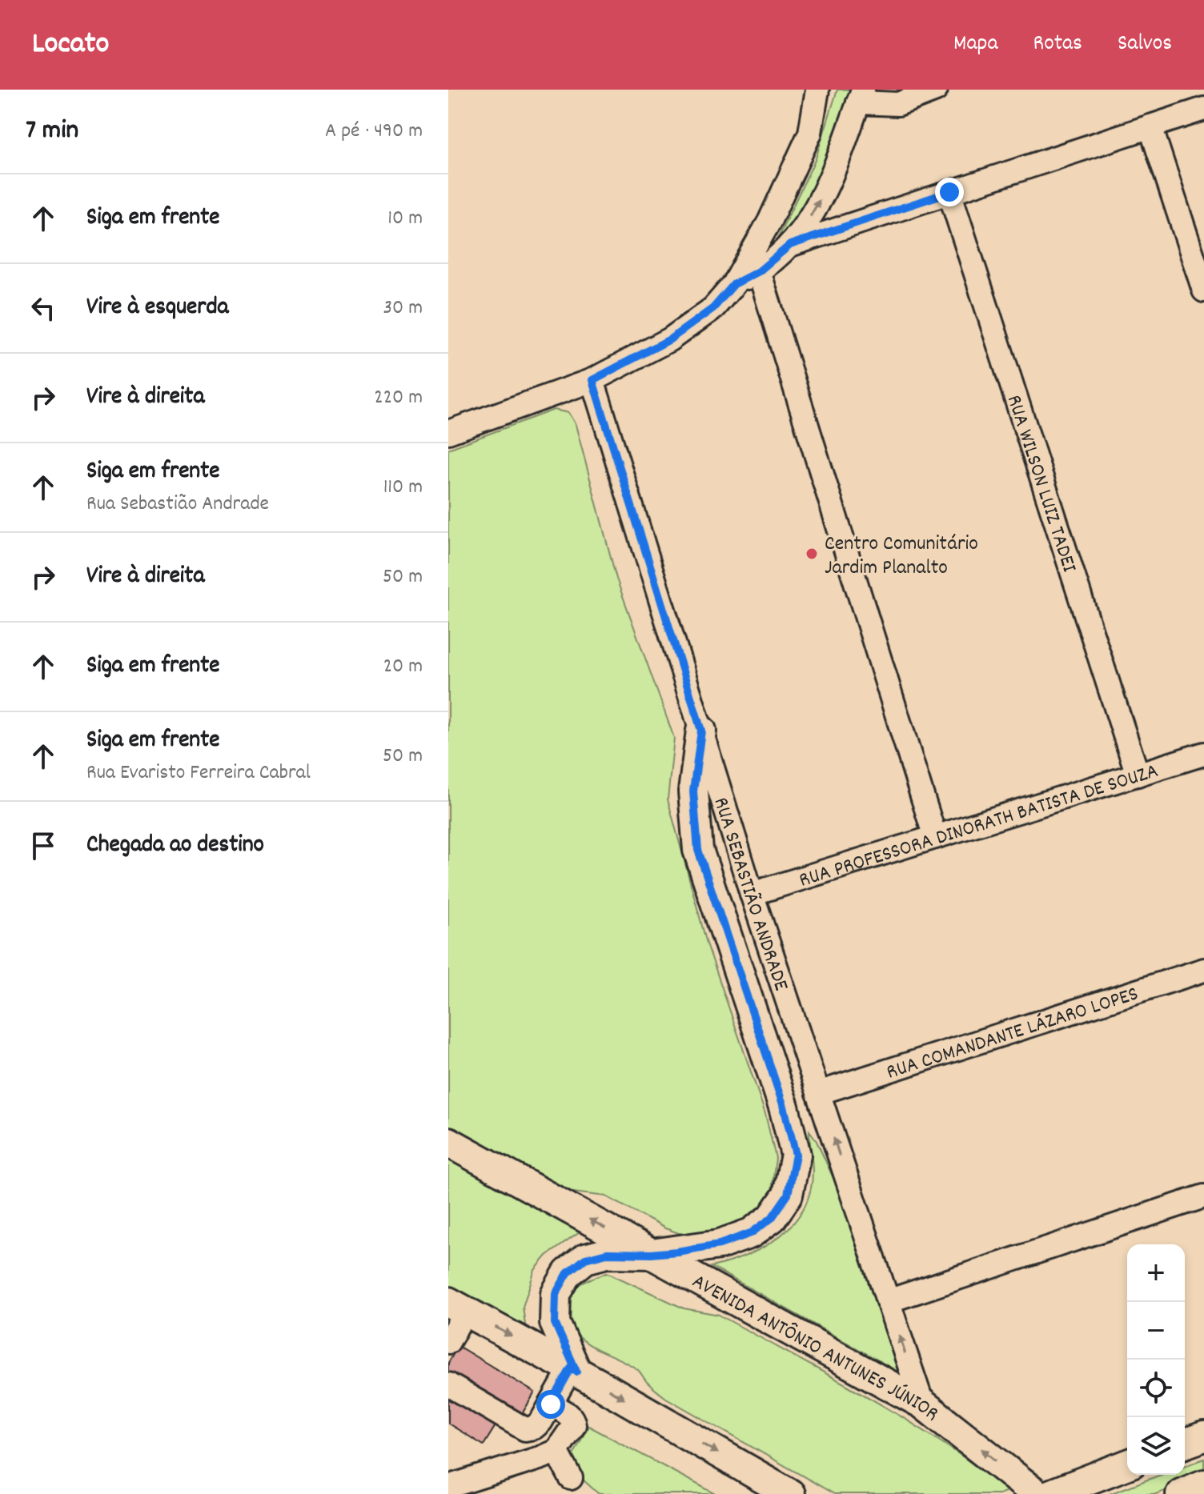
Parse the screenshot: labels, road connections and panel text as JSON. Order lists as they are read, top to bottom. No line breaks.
{"streets":{"main road":["AVENIDA ANTÔNIO ANTUNES JÚNIOR"],"street":["RUA WILSON LUIZ TADEI","RUA PROFESSORA DINORATH BATISTA DE SOUZA","RUA SEBASTIÃO ANDRADE","RUA COMANDANTE LÁZARO LOPES"]},"crossings":[["RUA WILSON LUIZ TADEI","RUA PROFESSORA DINORATH BATISTA DE SOUZA"],["RUA PROFESSORA DINORATH BATISTA DE SOUZA","RUA SEBASTIÃO ANDRADE"],["RUA SEBASTIÃO ANDRADE","RUA COMANDANTE LÁZARO LOPES"],["RUA SEBASTIÃO ANDRADE","AVENIDA ANTÔNIO ANTUNES JÚNIOR"]],"places":["Centro Comunitário Jardim Planalto"],"page":{"header":"Locato","nav":["Mapa","Rotas","Salvos"],"heading":["7 min","A pé · 490 m"],"list":[["Siga em frente","10 m"],["Vire à esquerda","30 m"],["Vire à direita","220 m"],["Siga em frente","Rua Sebastião Andrade","110 m"],["Vire à direita","50 m"],["Siga em frente","20 m"],["Siga em frente","Rua Evaristo Ferreira Cabral","50 m"],"Chegada ao destino"],"map_buttons":["+","−"]}}
